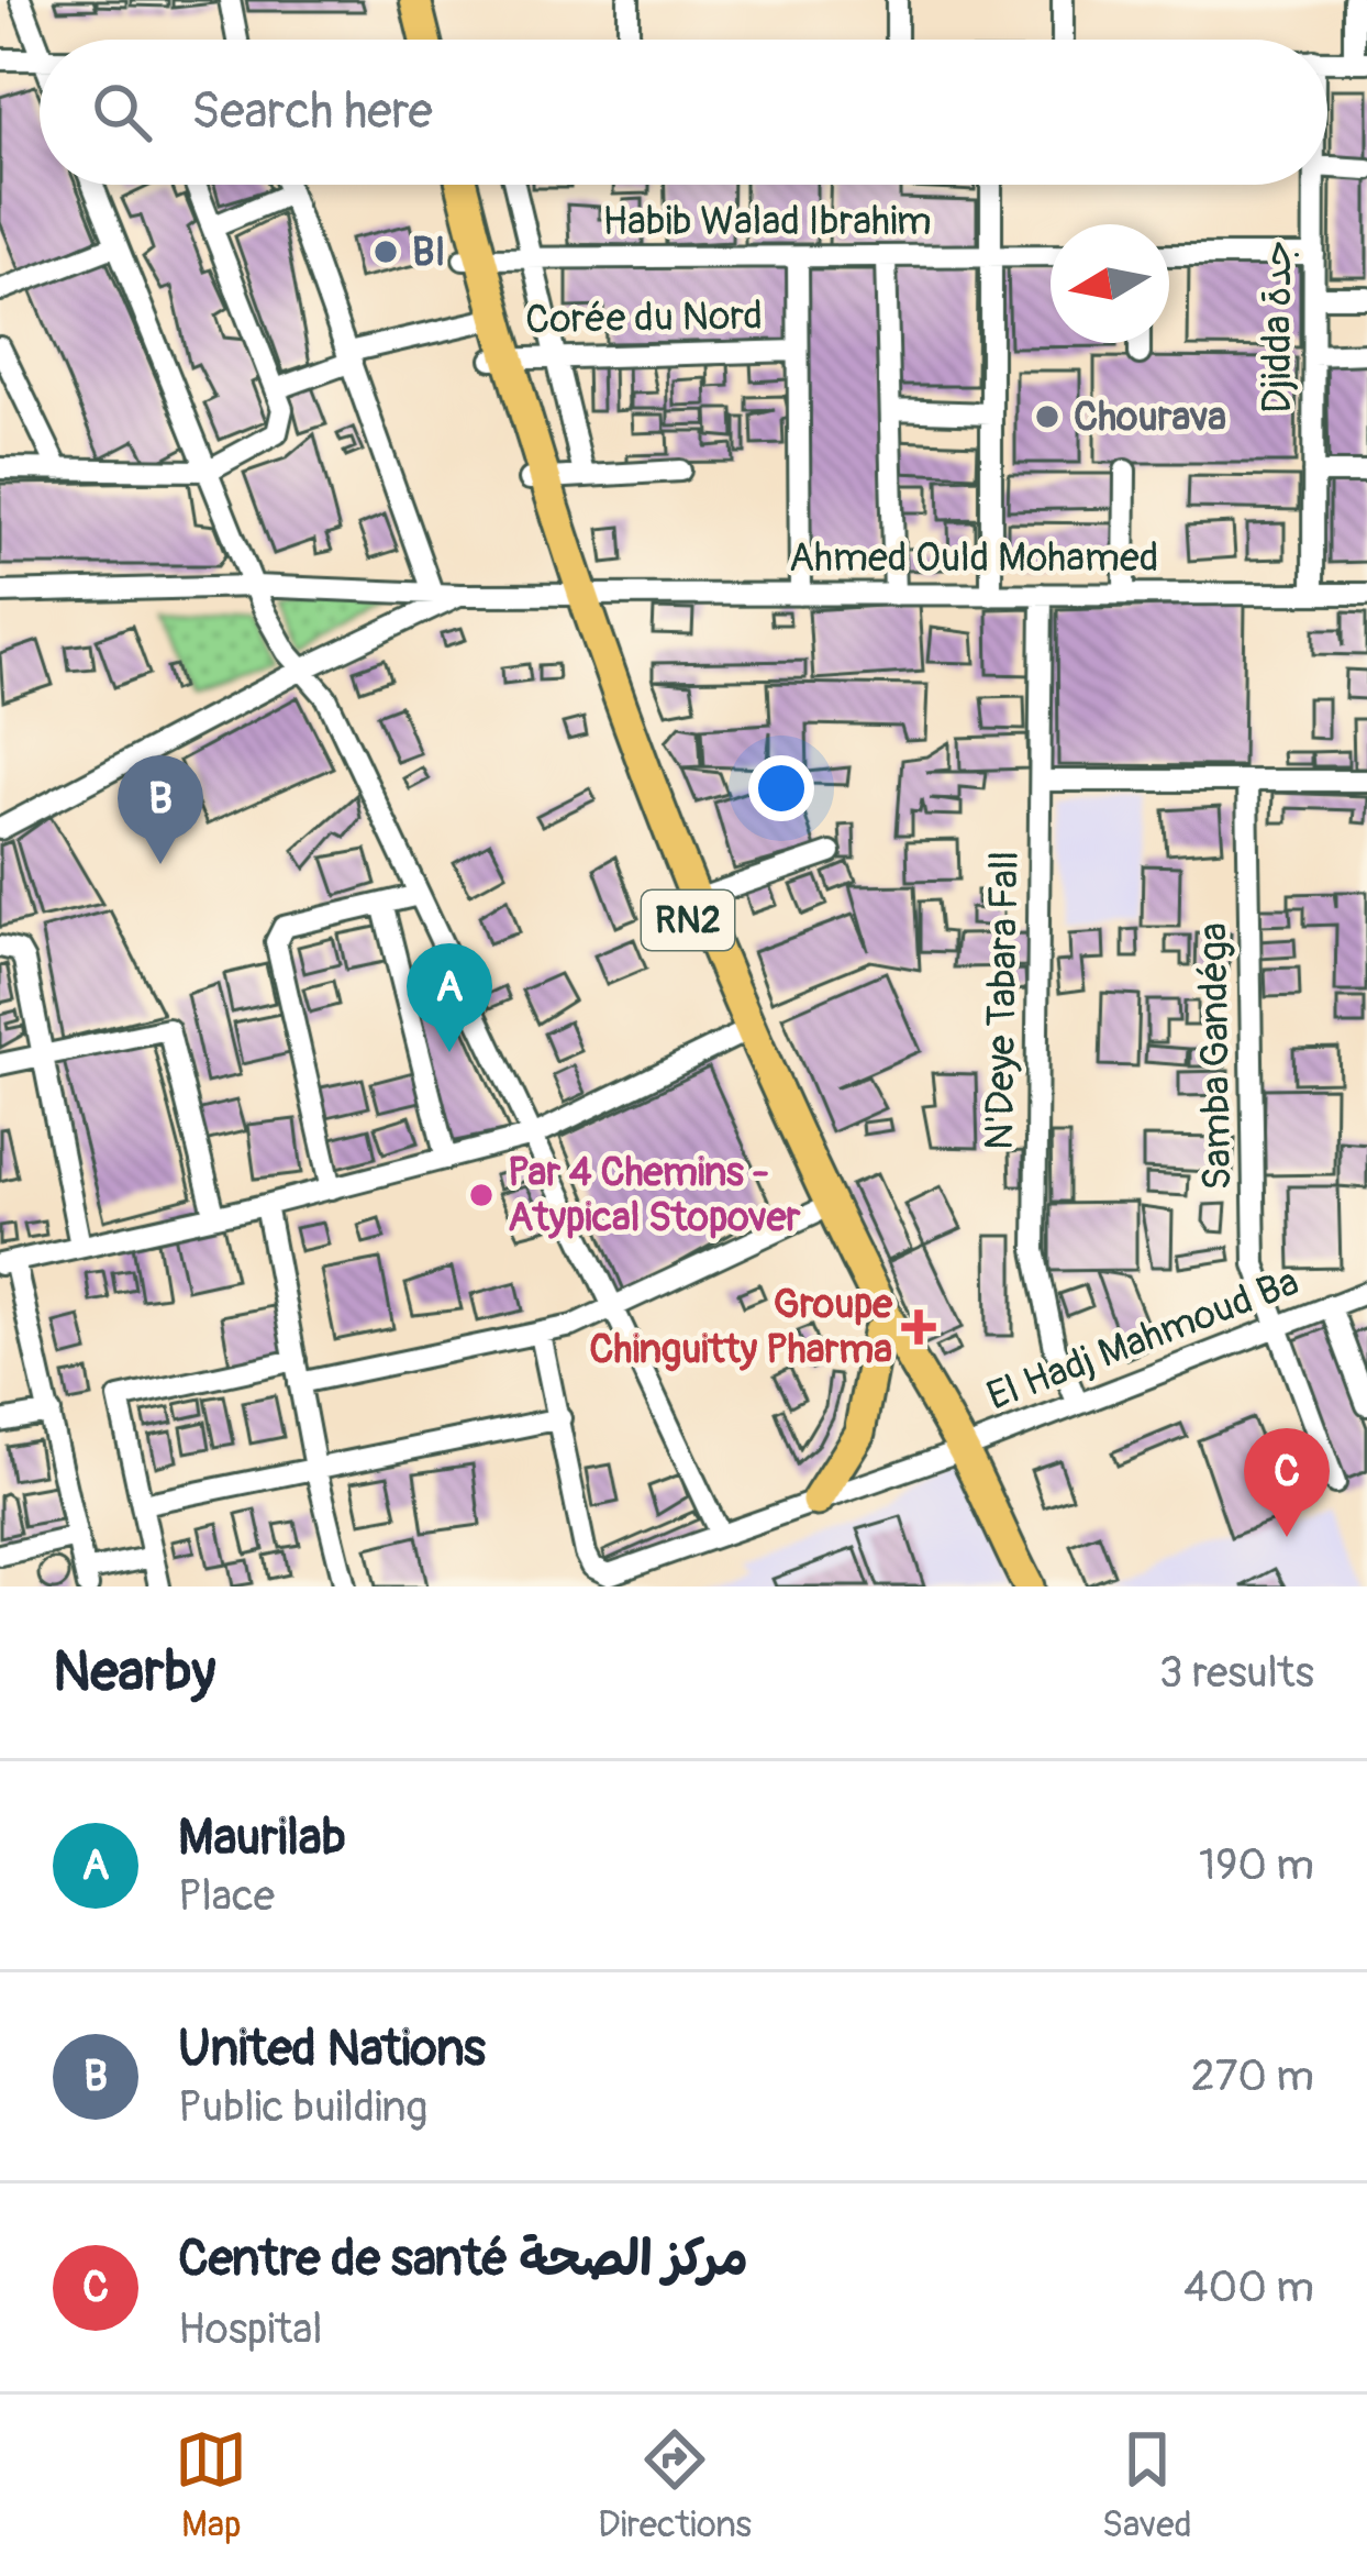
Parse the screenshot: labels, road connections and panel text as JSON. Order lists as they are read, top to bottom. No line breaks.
{"streets":{"highway":["RN2"],"street":["Habib Walad Ibrahim","Corée du Nord","Djidda جدة","Ahmed Ould Mohamed","N'Deye Tabara Fall","Samba Gandéga","El Hadj Mahmoud Ba"]},"crossings":[["Habib Walad Ibrahim","RN2"],["Corée du Nord","RN2"],["Djidda جدة","Ahmed Ould Mohamed"],["Ahmed Ould Mohamed","RN2"],["Ahmed Ould Mohamed","N'Deye Tabara Fall"],["RN2","El Hadj Mahmoud Ba"],["N'Deye Tabara Fall","El Hadj Mahmoud Ba"],["Samba Gandéga","El Hadj Mahmoud Ba"]],"places":{"other":["BI","Chourava","Par 4 Chemins - Atypical Stopover"],"health":["Groupe Chinguitty Pharma"]},"north":"left","page":{"search":"Search here","pins":["B","A","C"],"heading":["Nearby","3 results"],"list":[{"mark":"A","name":"Maurilab","note":"Place","value":"190 m"},{"mark":"B","name":"United Nations","note":"Public building","value":"270 m"},{"mark":"C","name":"Centre de santé مركز الصحة","note":"Hospital","value":"400 m"}],"nav":["Map","Directions","Saved"]}}
